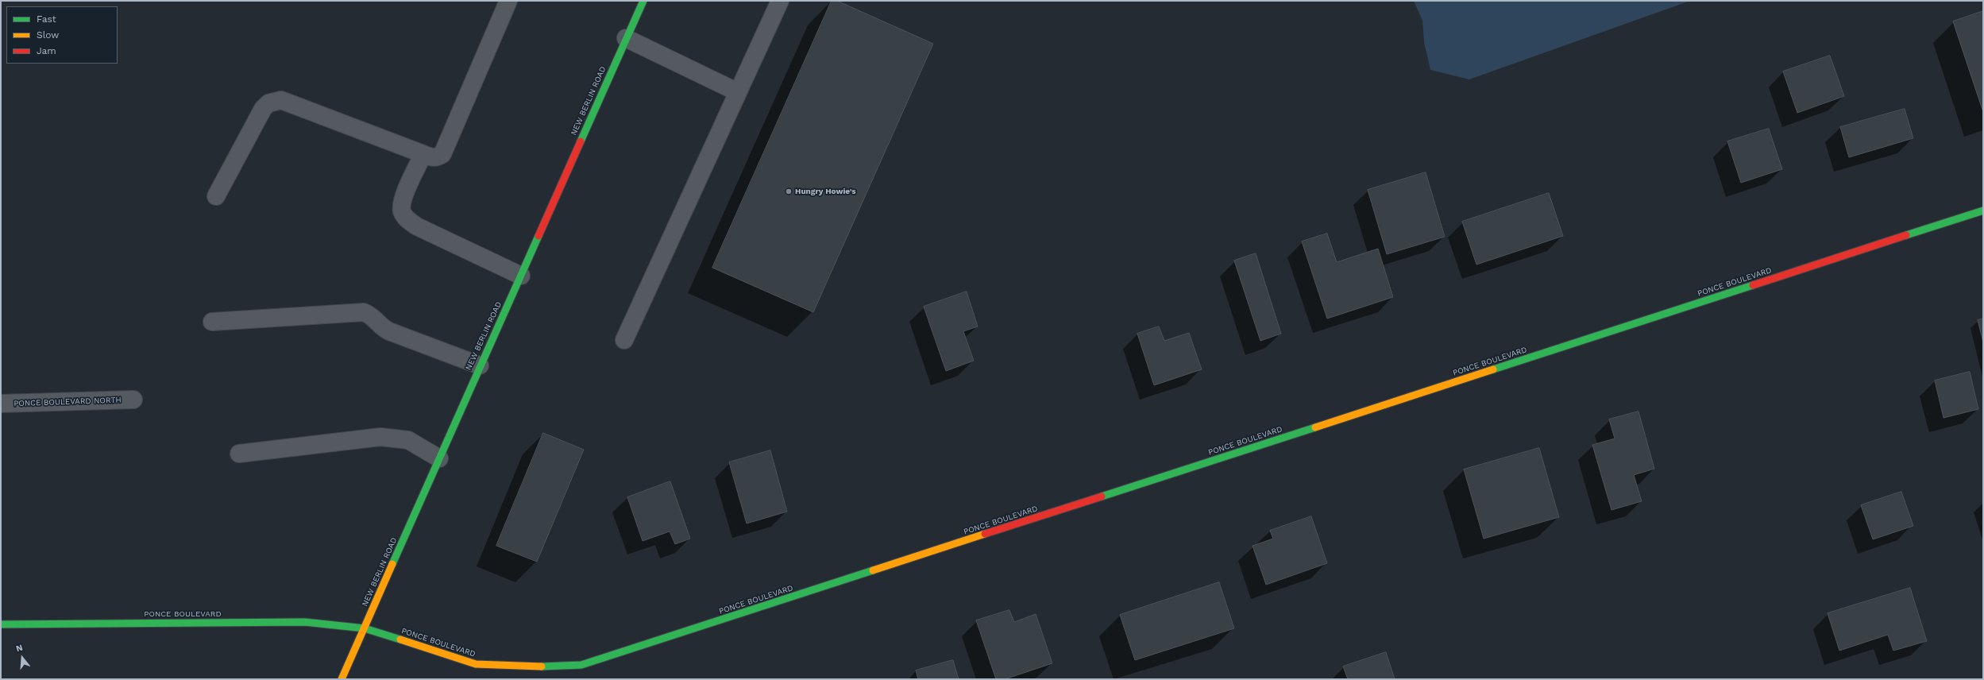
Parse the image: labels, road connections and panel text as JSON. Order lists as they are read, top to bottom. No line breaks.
{"streets":{"street":["NEW BERLIN ROAD","PONCE BOULEVARD","PONCE BOULEVARD NORTH"]},"crossings":[["NEW BERLIN ROAD","PONCE BOULEVARD"]],"places":["Hungry Howie's"],"legend":["Fast","Slow","Jam"],"north":"top"}
